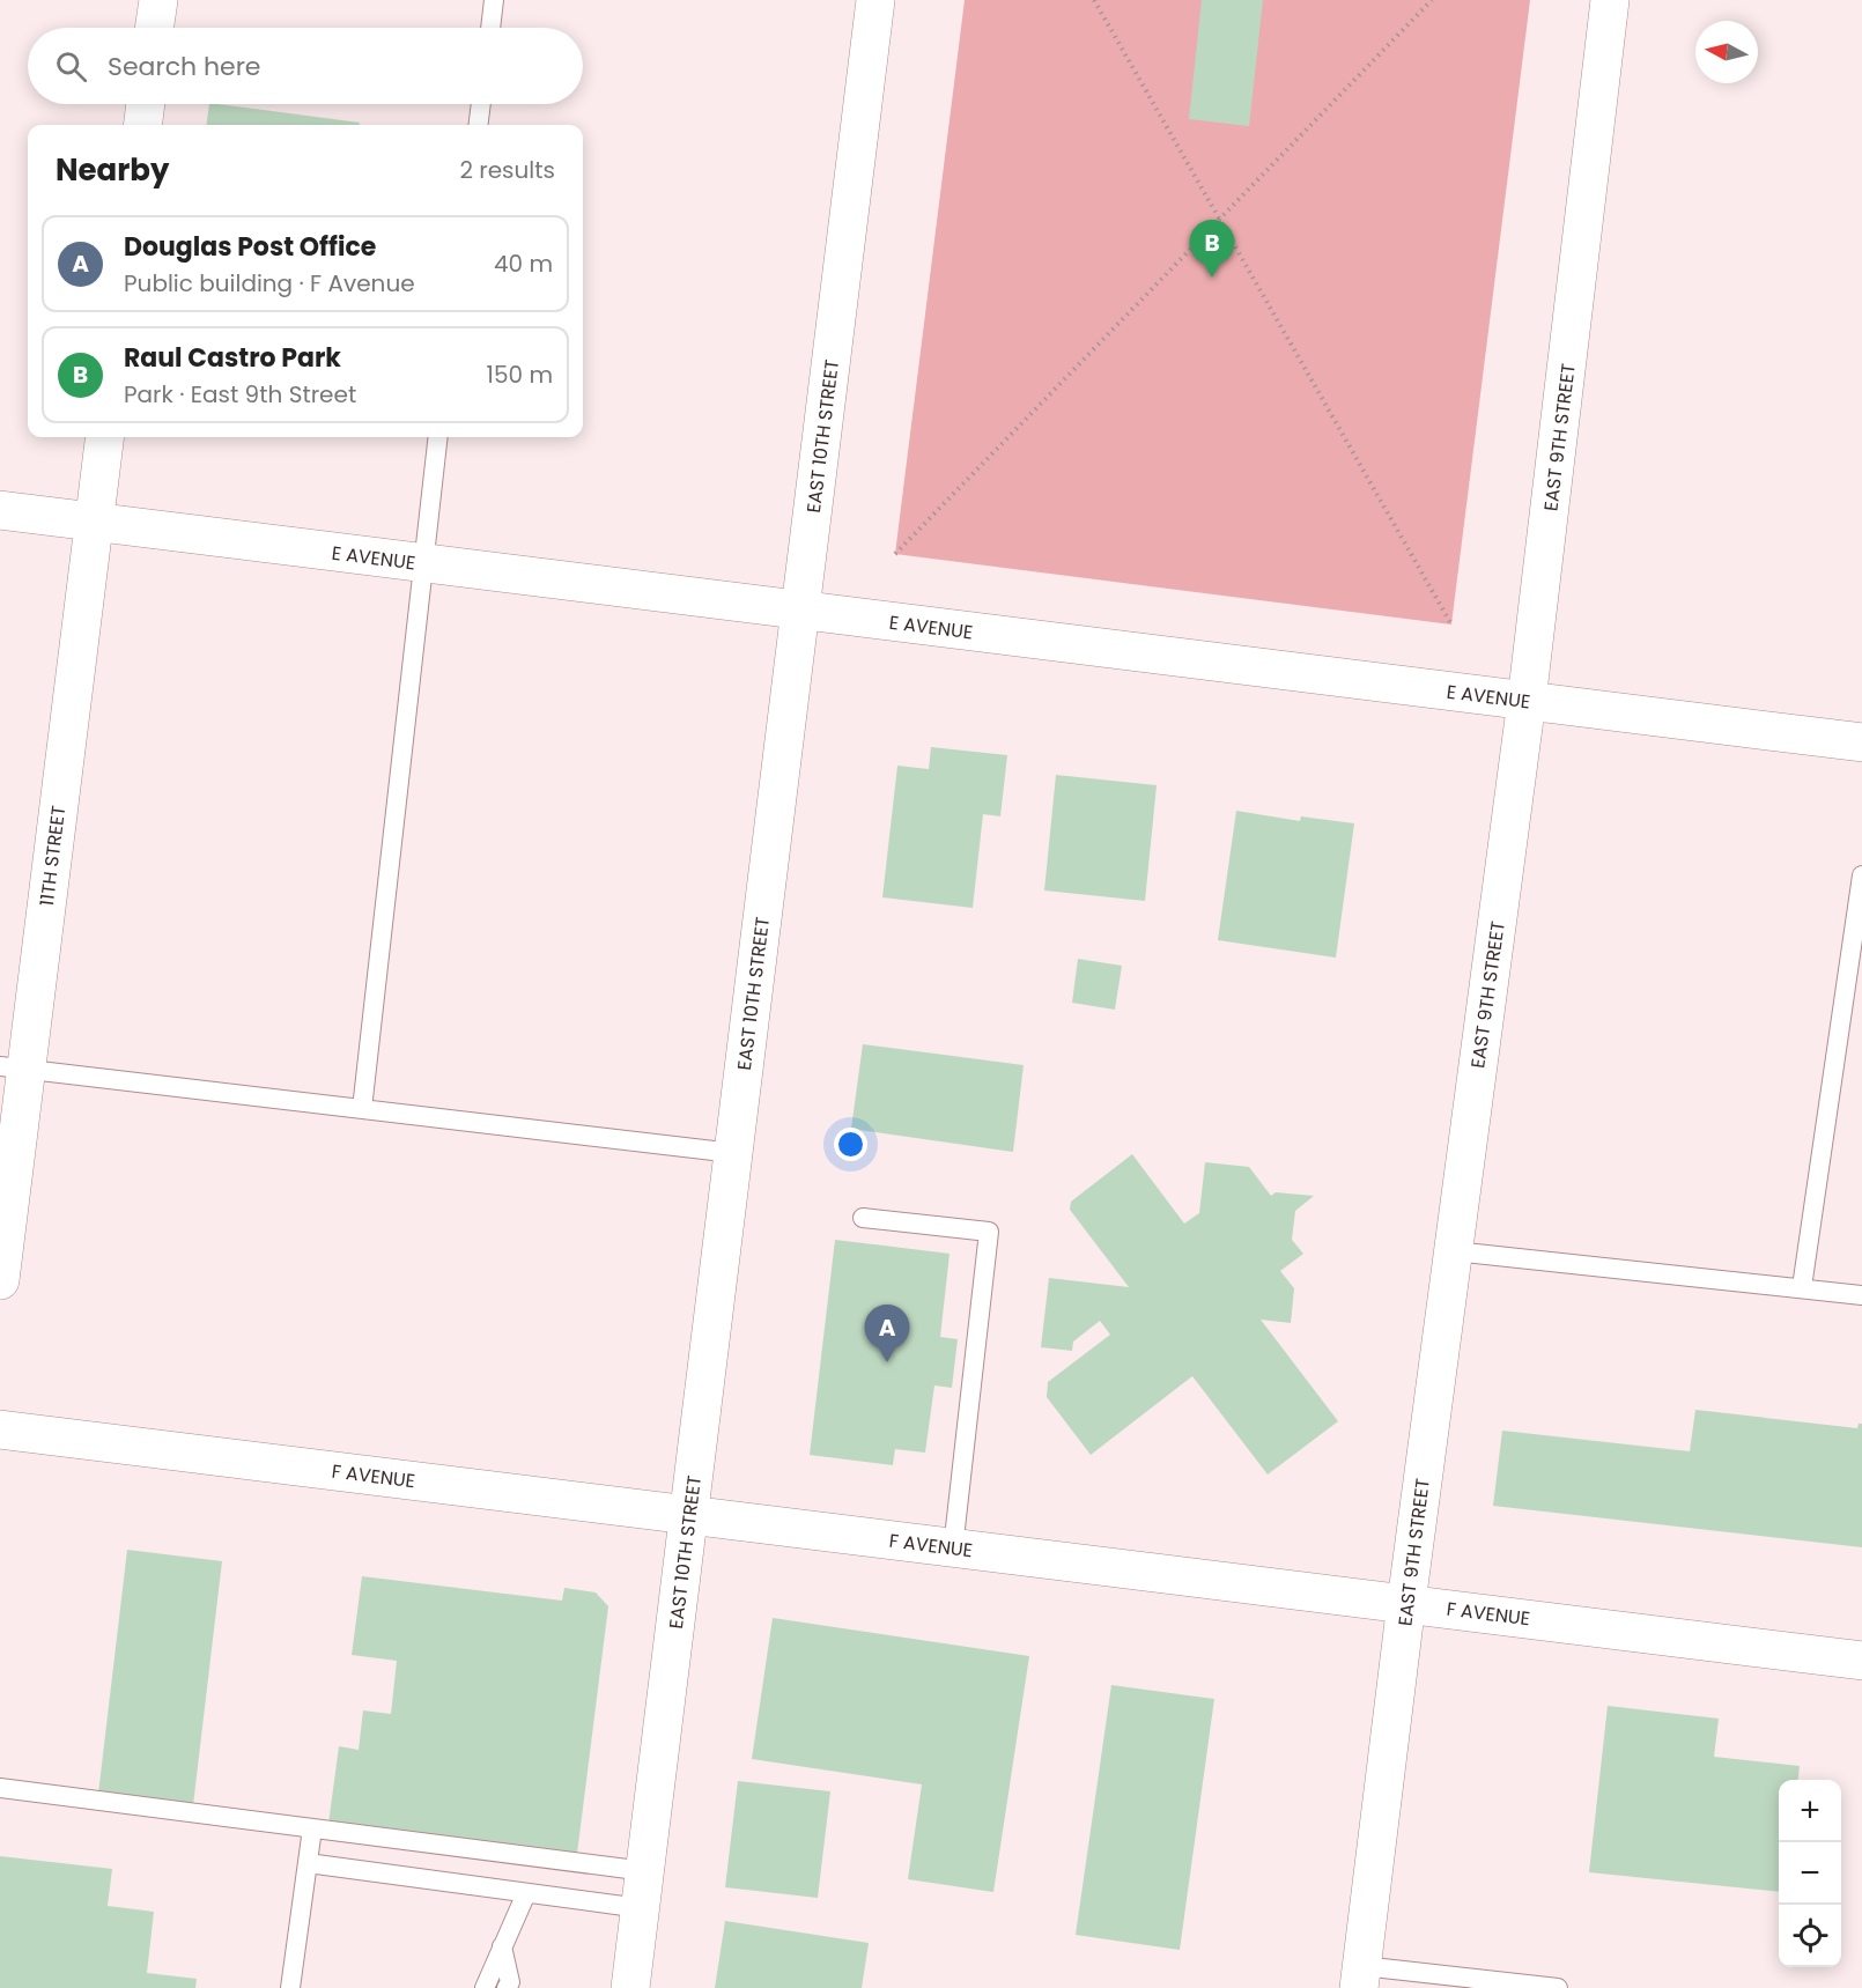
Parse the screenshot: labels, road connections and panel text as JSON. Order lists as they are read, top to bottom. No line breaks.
{"streets":{"street":["EAST 10TH STREET","EAST 9TH STREET","E AVENUE","11TH STREET","F AVENUE"]},"crossings":[["EAST 10TH STREET","E AVENUE"],["EAST 10TH STREET","F AVENUE"],["EAST 9TH STREET","E AVENUE"],["EAST 9TH STREET","F AVENUE"],["E AVENUE","11TH STREET"]],"north":"left","page":{"search":"Search here","heading":["Nearby","2 results"],"list":[{"mark":"A","name":"Douglas Post Office","note":"Public building · F Avenue","value":"40 m"},{"mark":"B","name":"Raul Castro Park","note":"Park · East 9th Street","value":"150 m"}],"pins":["B","A"],"map_buttons":["+","−"]}}
